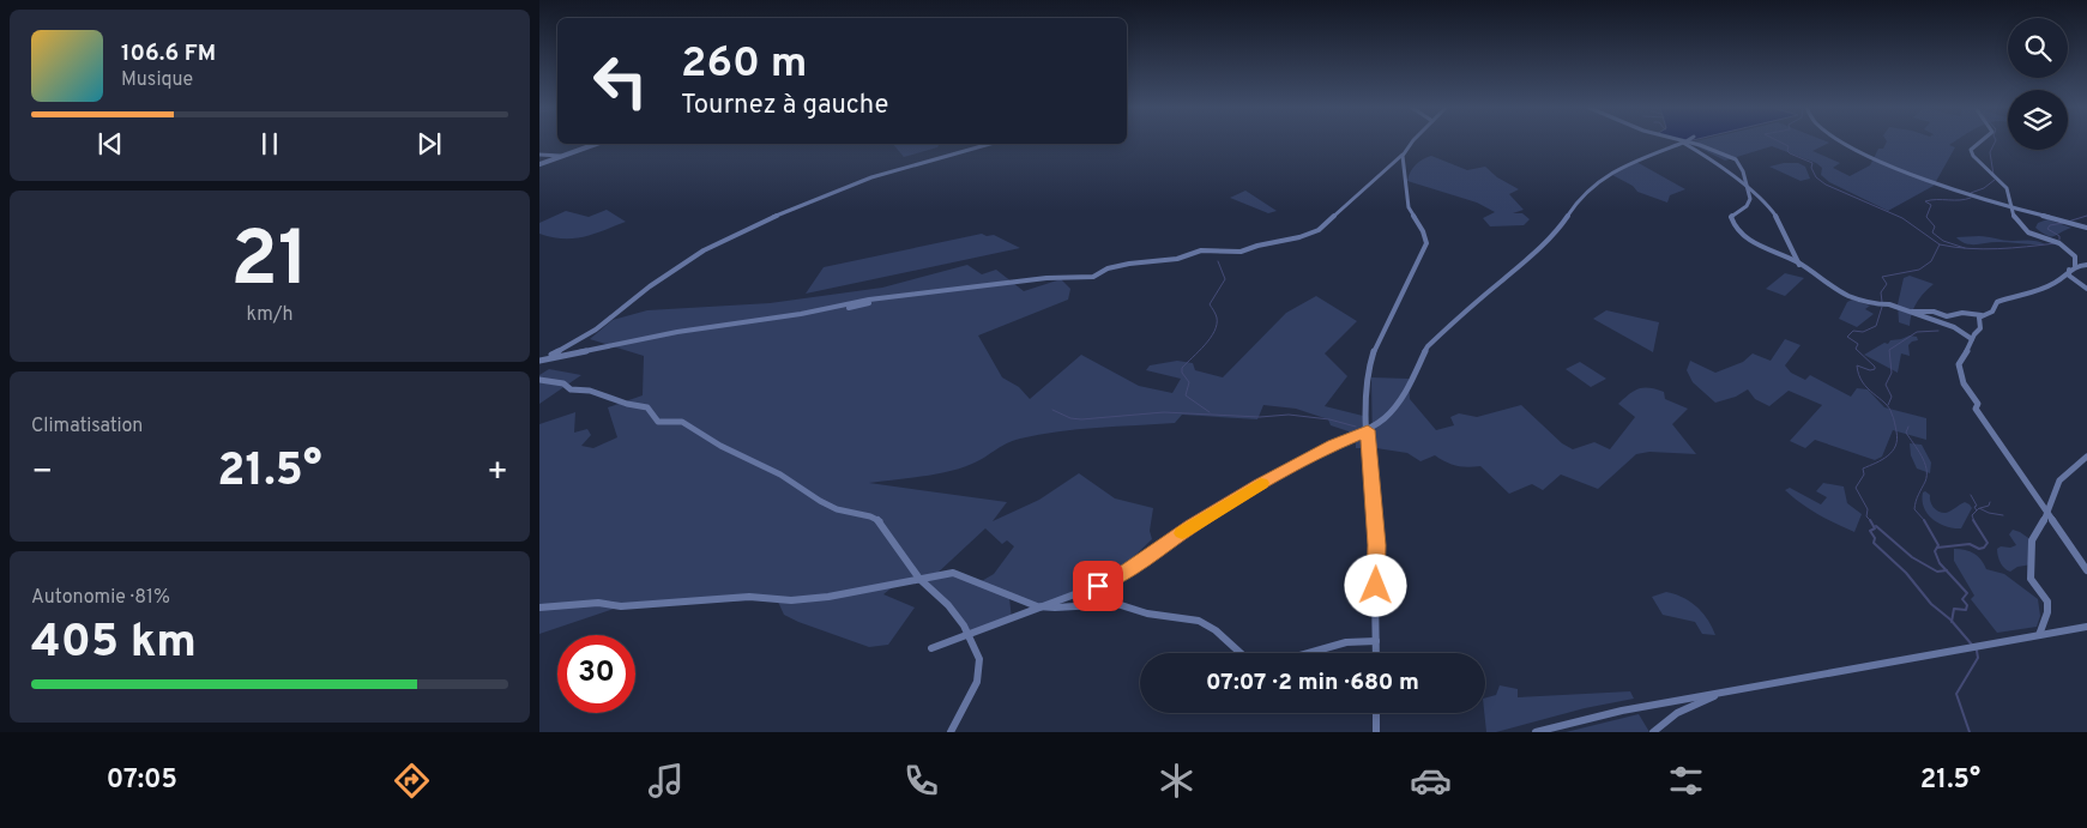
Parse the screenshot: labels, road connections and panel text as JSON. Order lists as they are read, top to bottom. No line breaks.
{"page":{"turn":["260 m","Tournez à gauche"],"song":["106.6 FM","Musique"],"tile":[["21","km/h"],"Climatisation",["Autonomie · 81%","405 km"]],"heat":["−","21.5°","+"],"limit":"30","trip":"07:07 · 2 min · 680 m","tabs":["07:05","21.5°"]}}
